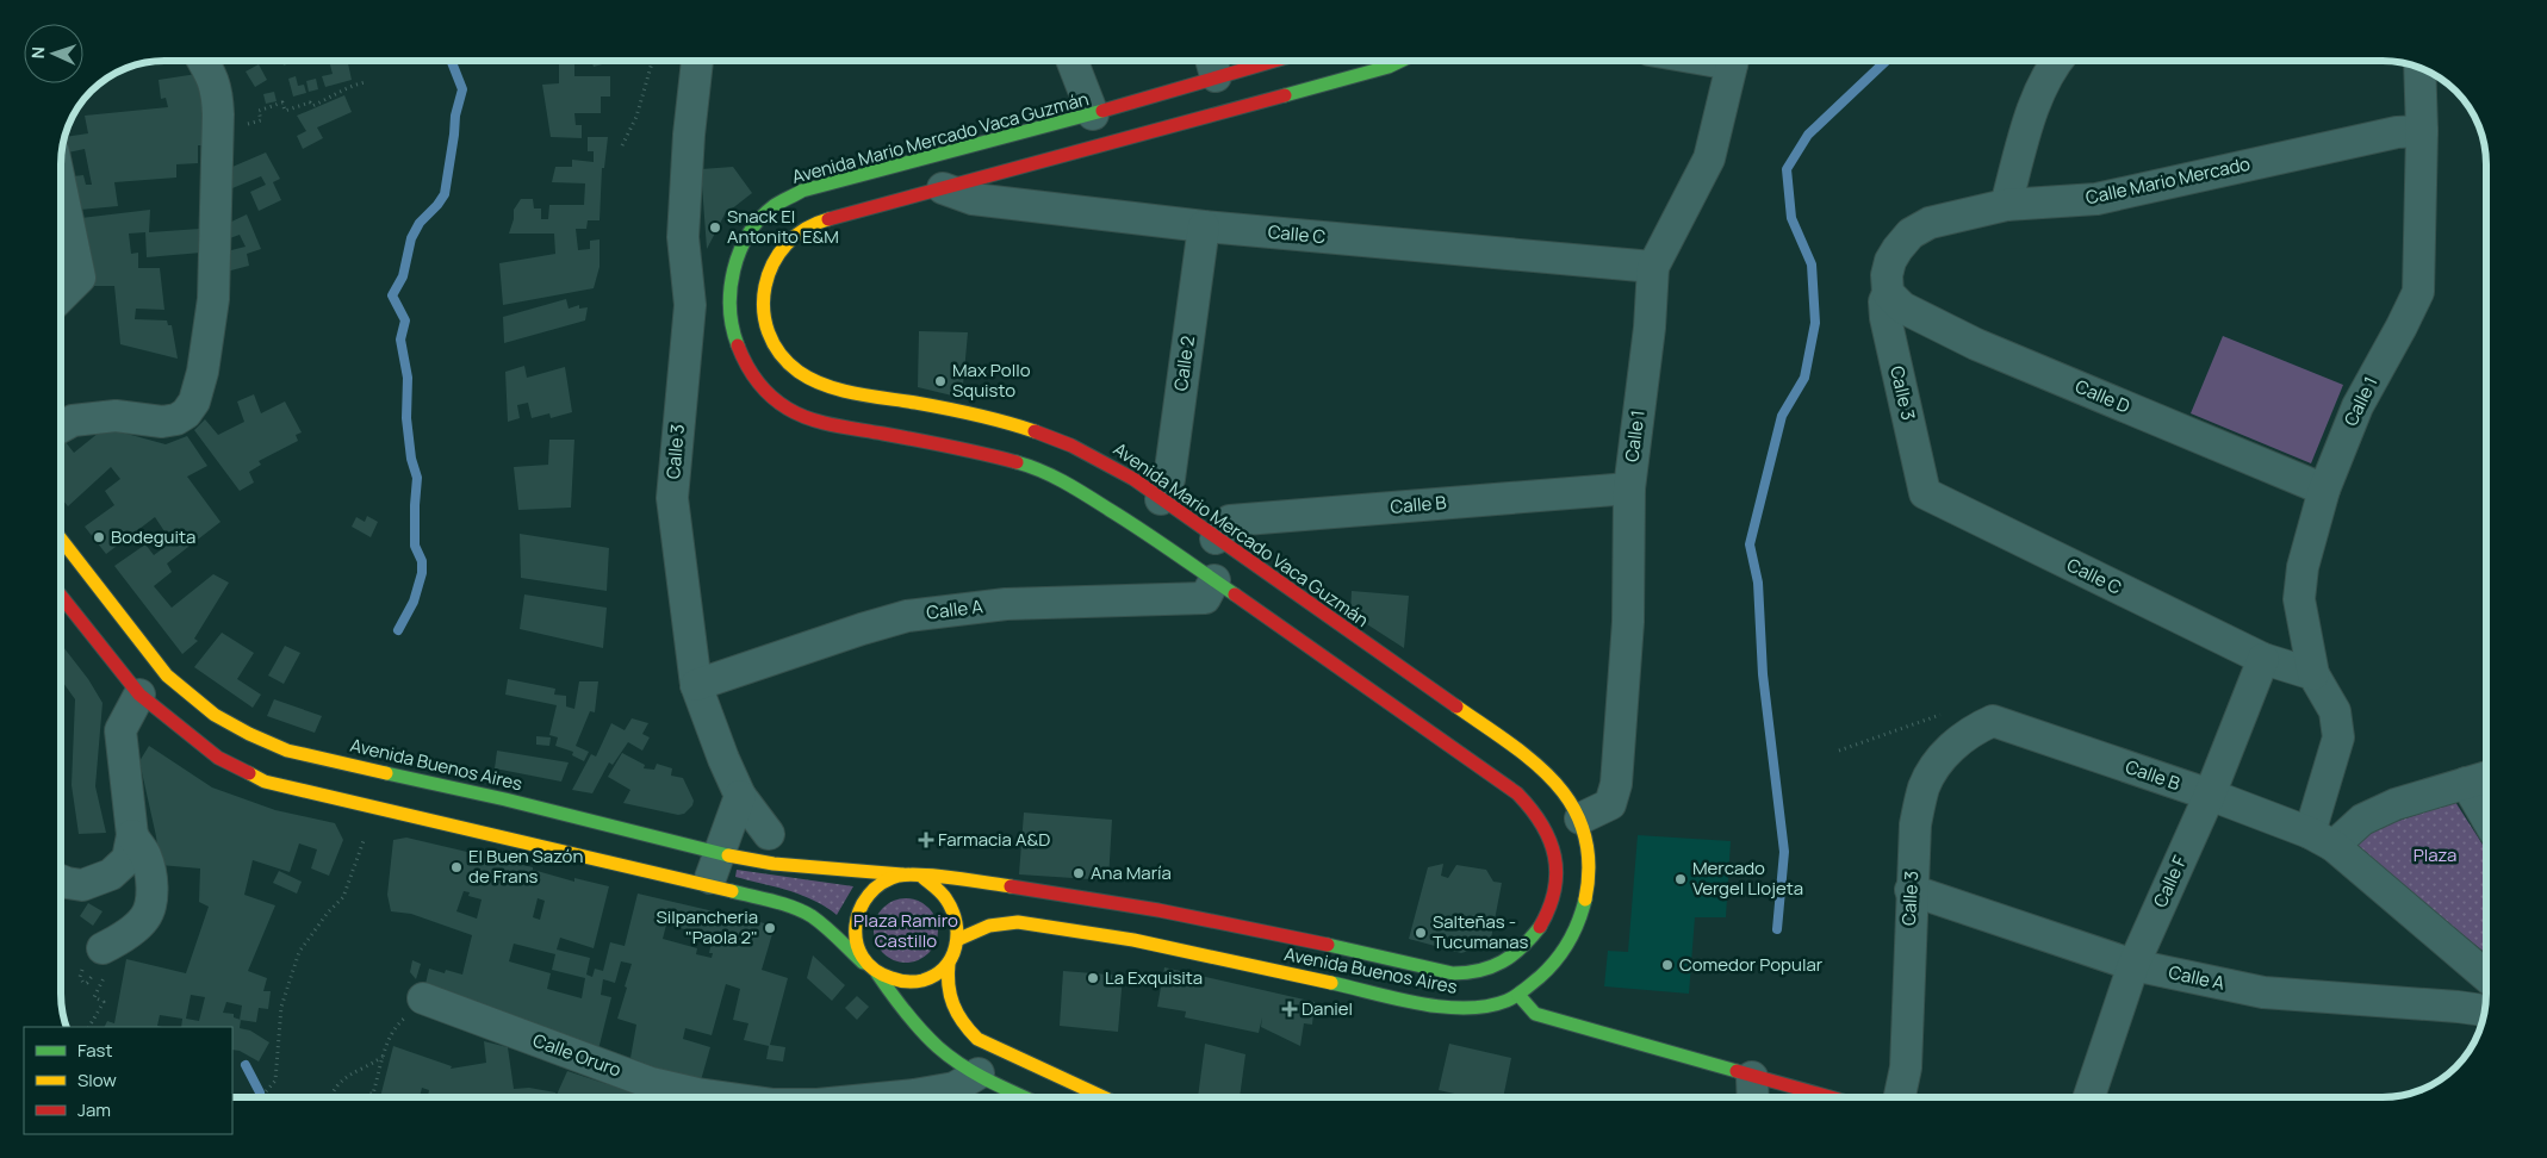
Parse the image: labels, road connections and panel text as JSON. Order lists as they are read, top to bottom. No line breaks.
{"streets":{"main road":["Avenida Mario Mercado Vaca Guzmán","Avenida Buenos Aires"],"street":["Calle Mario Mercado","Calle C","Calle 2","Calle 3","Calle D","Calle 1","Calle B","Calle A","Calle F","Calle Oruro"]},"crossings":[["Avenida Mario Mercado Vaca Guzmán","Calle C"],["Avenida Mario Mercado Vaca Guzmán","Calle 2"],["Avenida Mario Mercado Vaca Guzmán","Calle 1"],["Avenida Mario Mercado Vaca Guzmán","Calle B"],["Avenida Mario Mercado Vaca Guzmán","Calle A"],["Avenida Mario Mercado Vaca Guzmán","Avenida Buenos Aires"],["Calle Mario Mercado","Calle 3"],["Calle Mario Mercado","Calle D"],["Calle Mario Mercado","Calle 1"],["Calle C","Calle 2"],["Calle C","Calle 3"],["Calle C","Calle 1"],["Calle C","Calle F"],["Calle 3","Calle D"],["Calle 3","Calle B"],["Calle 3","Calle A"],["Calle D","Calle 1"],["Calle 1","Calle B"],["Calle B","Calle F"],["Calle A","Calle F"]],"parks":["Plaza","Plaza Ramiro Castillo"],"places":{"other":["Snack El Antonito E&M","Max Pollo Squisto","Bodeguita","El Buen Sazón de Frans","Ana María","Mercado Vergel Llojeta","Silpancheria \"Paola 2\"","Salteñas - Tucumanas","Comedor Popular","La Exquisita"],"health":["Farmacia A&D","Daniel"]},"legend":["Fast","Slow","Jam"],"north":"left"}
